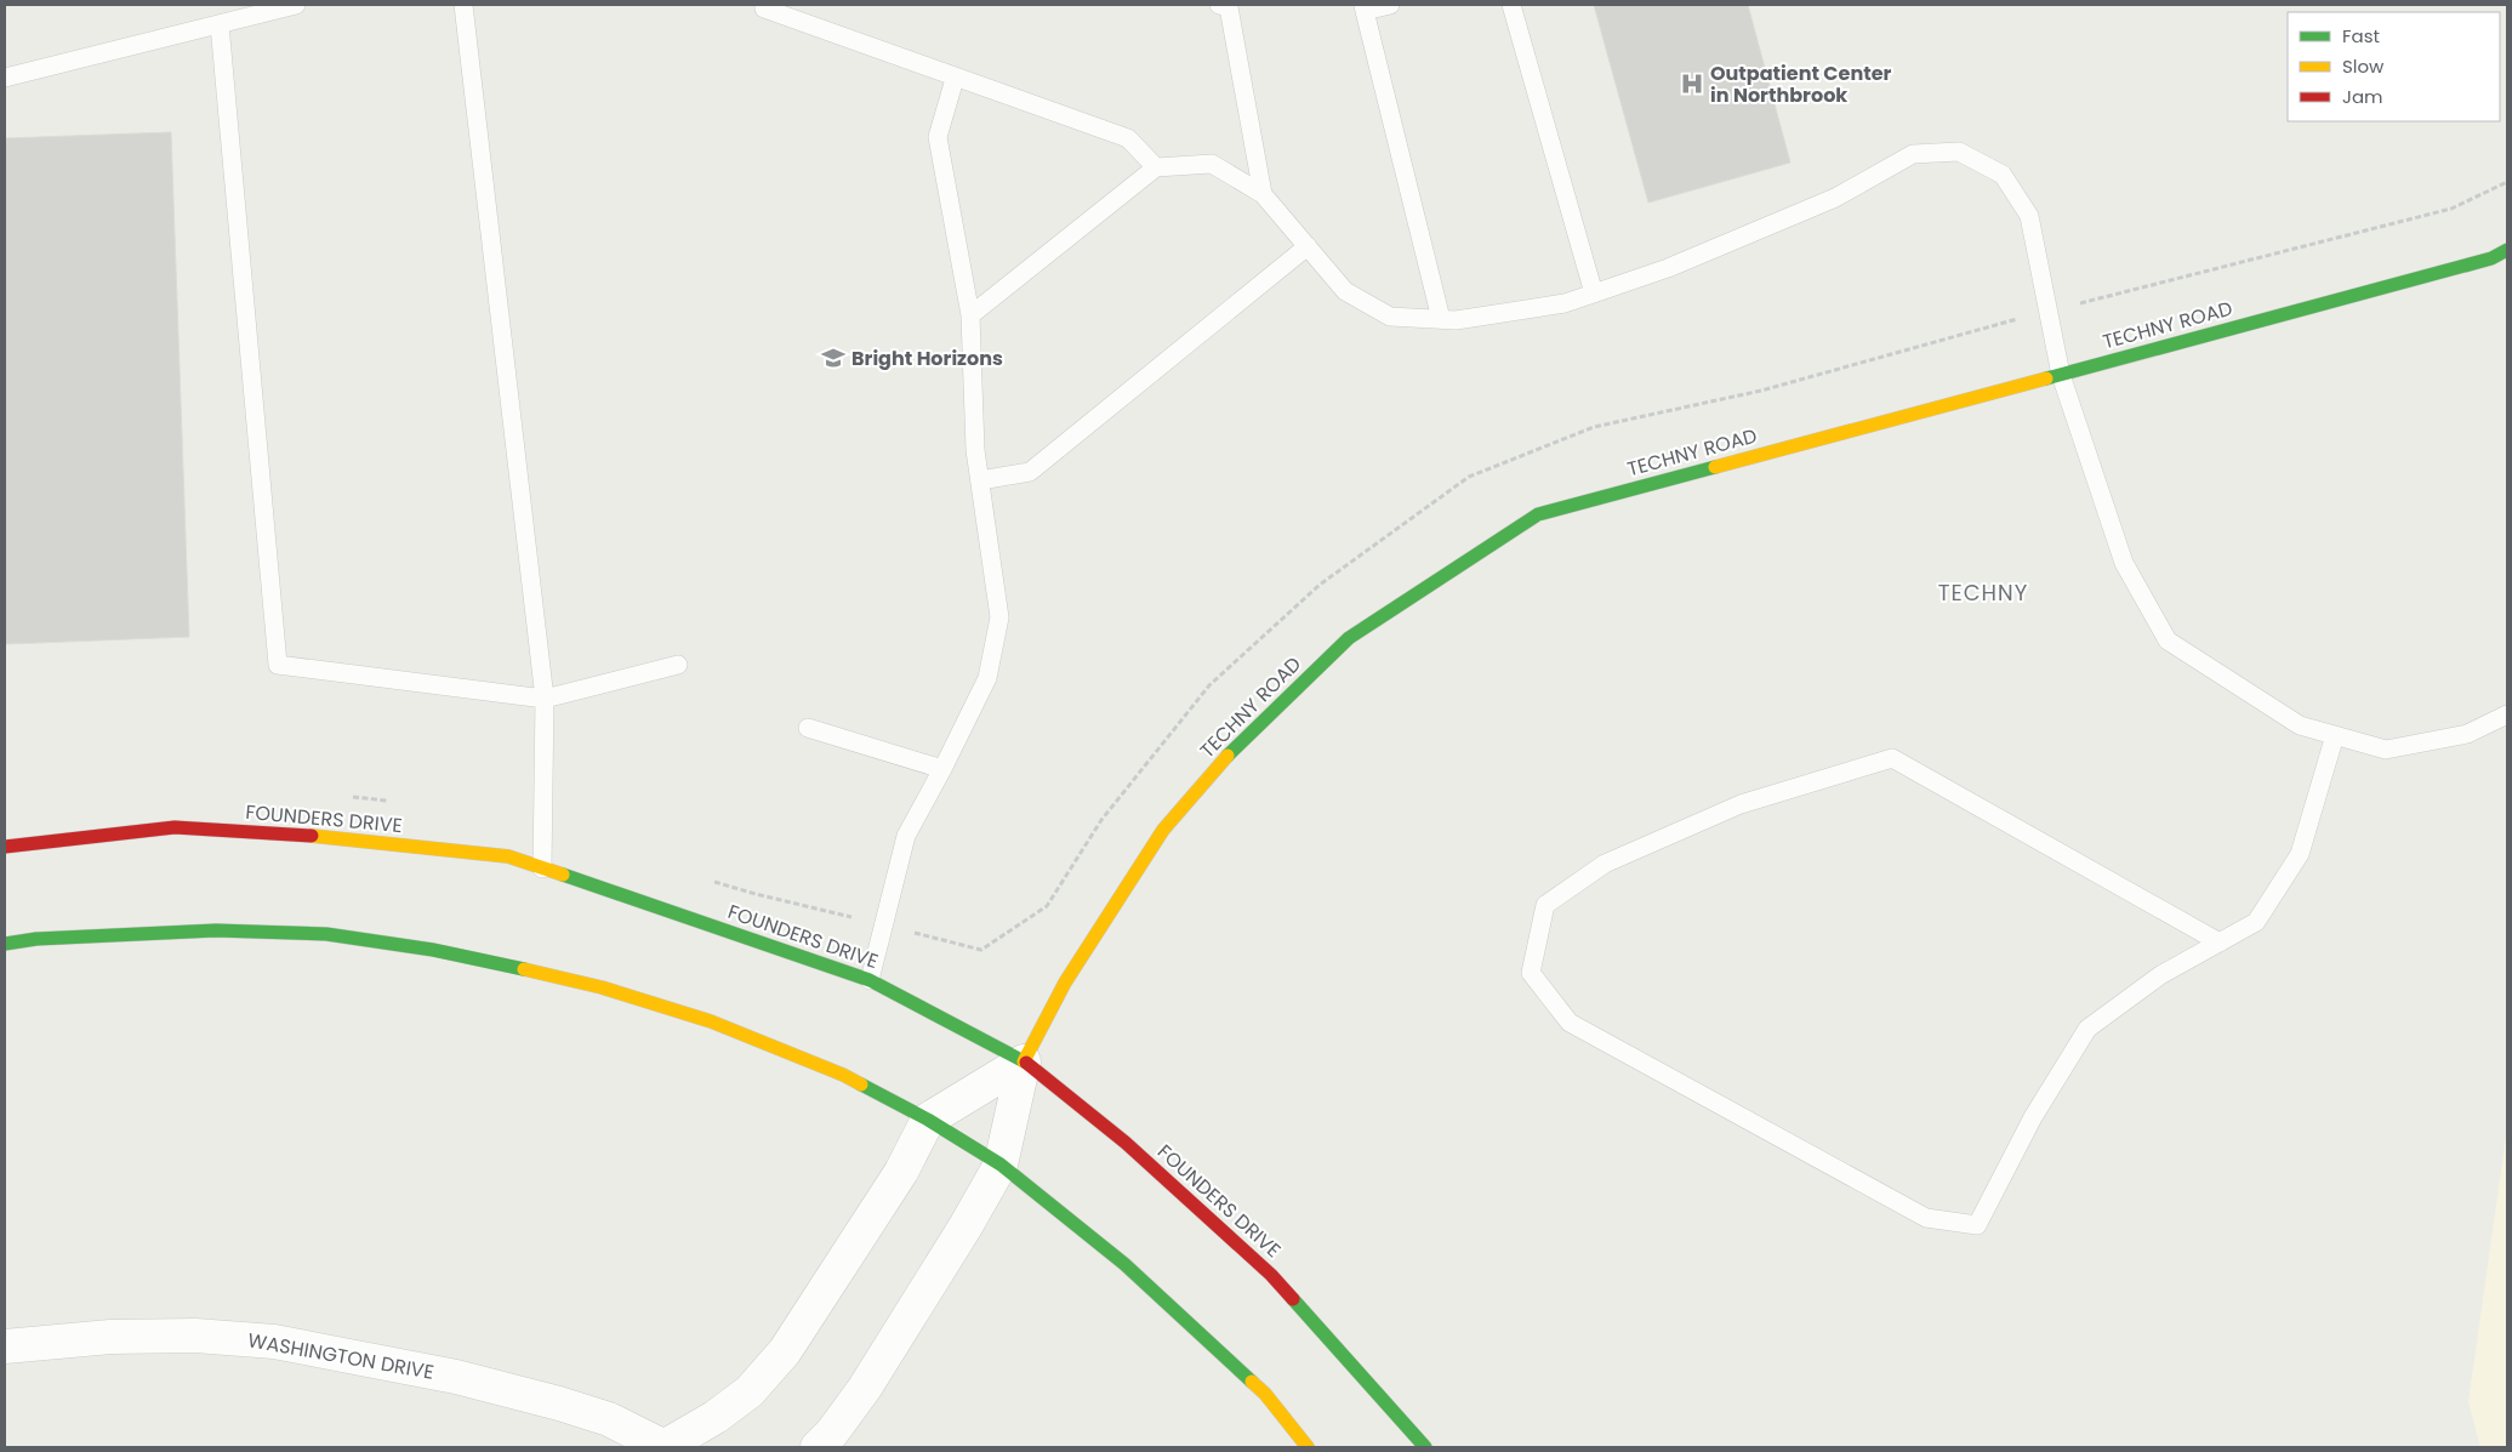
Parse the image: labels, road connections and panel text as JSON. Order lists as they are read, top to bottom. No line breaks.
{"streets":{"main road":["TECHNY ROAD","FOUNDERS DRIVE"],"street":["WASHINGTON DRIVE"]},"crossings":[["TECHNY ROAD","FOUNDERS DRIVE"]],"districts":["TECHNY"],"places":{"hospital":["Outpatient Center in Northbrook"],"school or university":["Bright Horizons"]},"legend":["Fast","Slow","Jam"]}
